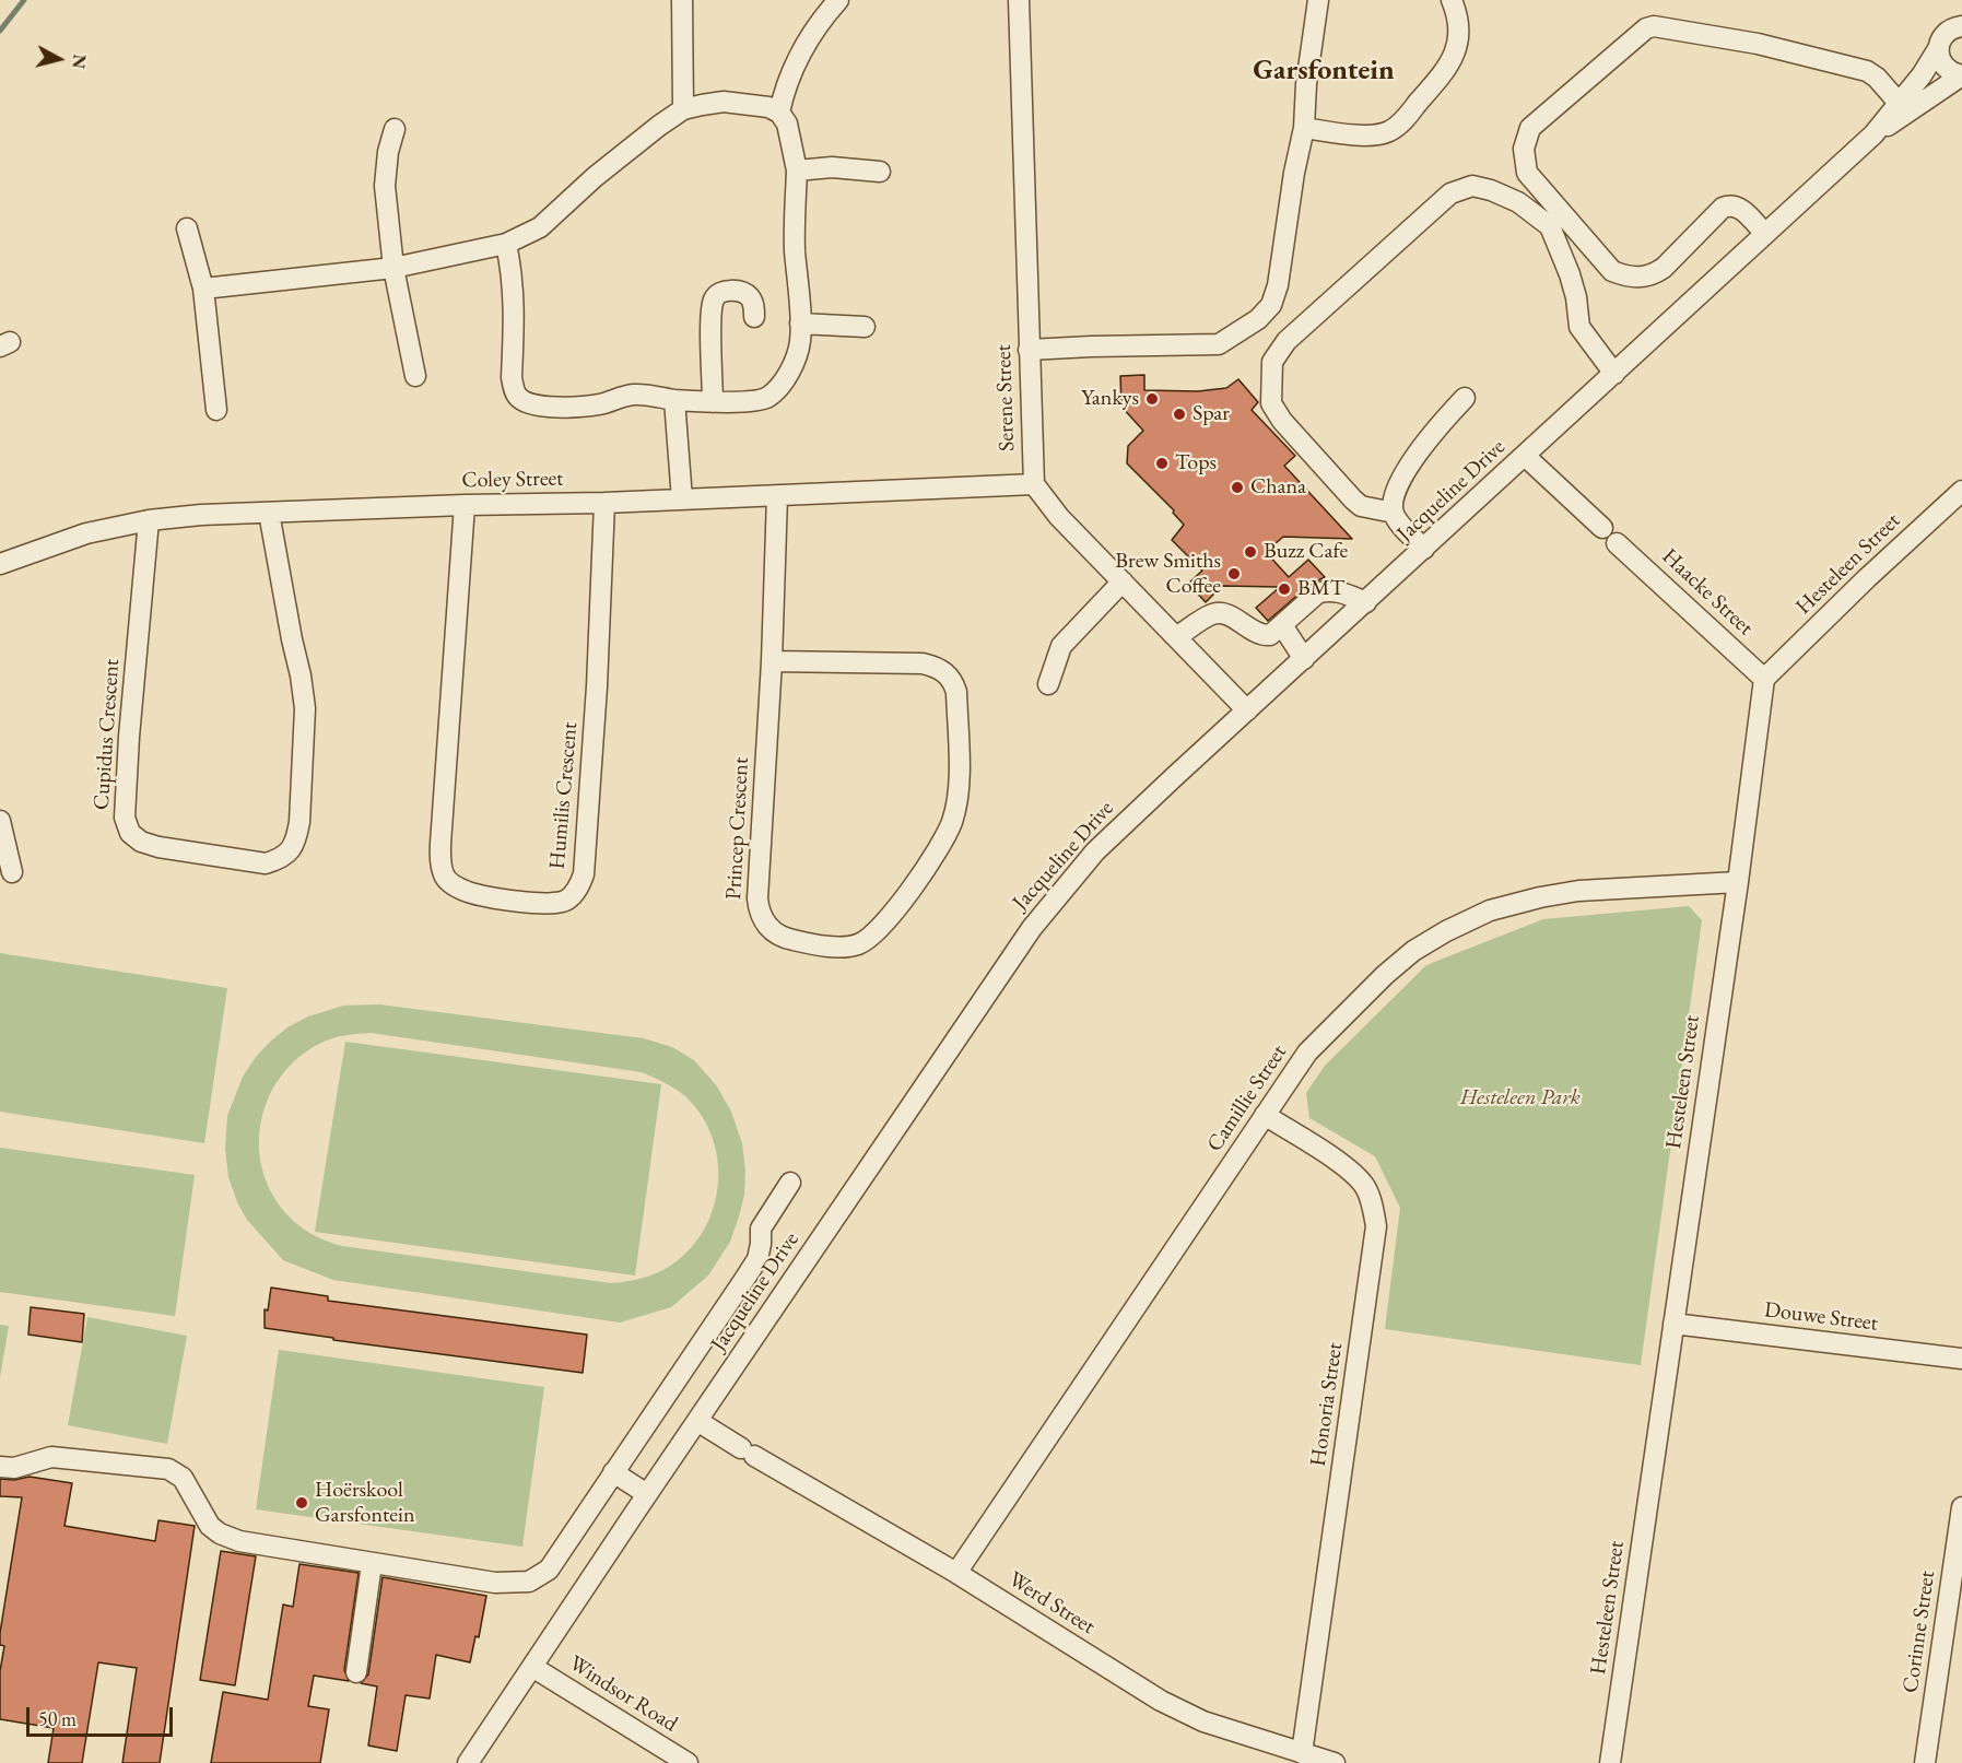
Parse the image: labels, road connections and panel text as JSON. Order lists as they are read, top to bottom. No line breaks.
{"streets":{"street":["Serene Street","Coley Street","Jacqueline Drive","Hesteleen Street","Haacke Street","Cupidus Crescent","Humilis Crescent","Princep Crescent","Camillie Street","Douwe Street","Honoria Street","Werd Street","Corinne Street","Windsor Road"]},"crossings":[["Serene Street","Coley Street"],["Coley Street","Cupidus Crescent"],["Coley Street","Humilis Crescent"],["Coley Street","Princep Crescent"],["Jacqueline Drive","Werd Street"],["Jacqueline Drive","Windsor Road"],["Hesteleen Street","Haacke Street"],["Hesteleen Street","Camillie Street"],["Hesteleen Street","Douwe Street"],["Camillie Street","Honoria Street"],["Camillie Street","Werd Street"],["Honoria Street","Werd Street"]],"districts":["Garsfontein"],"parks":["Hesteleen Park"],"places":["Yankys","Spar","Tops","Chana","Buzz Cafe","Brew Smiths Coffee","BMT","Hoërskool Garsfontein"],"scale_bar":"50 m","north":"right"}
